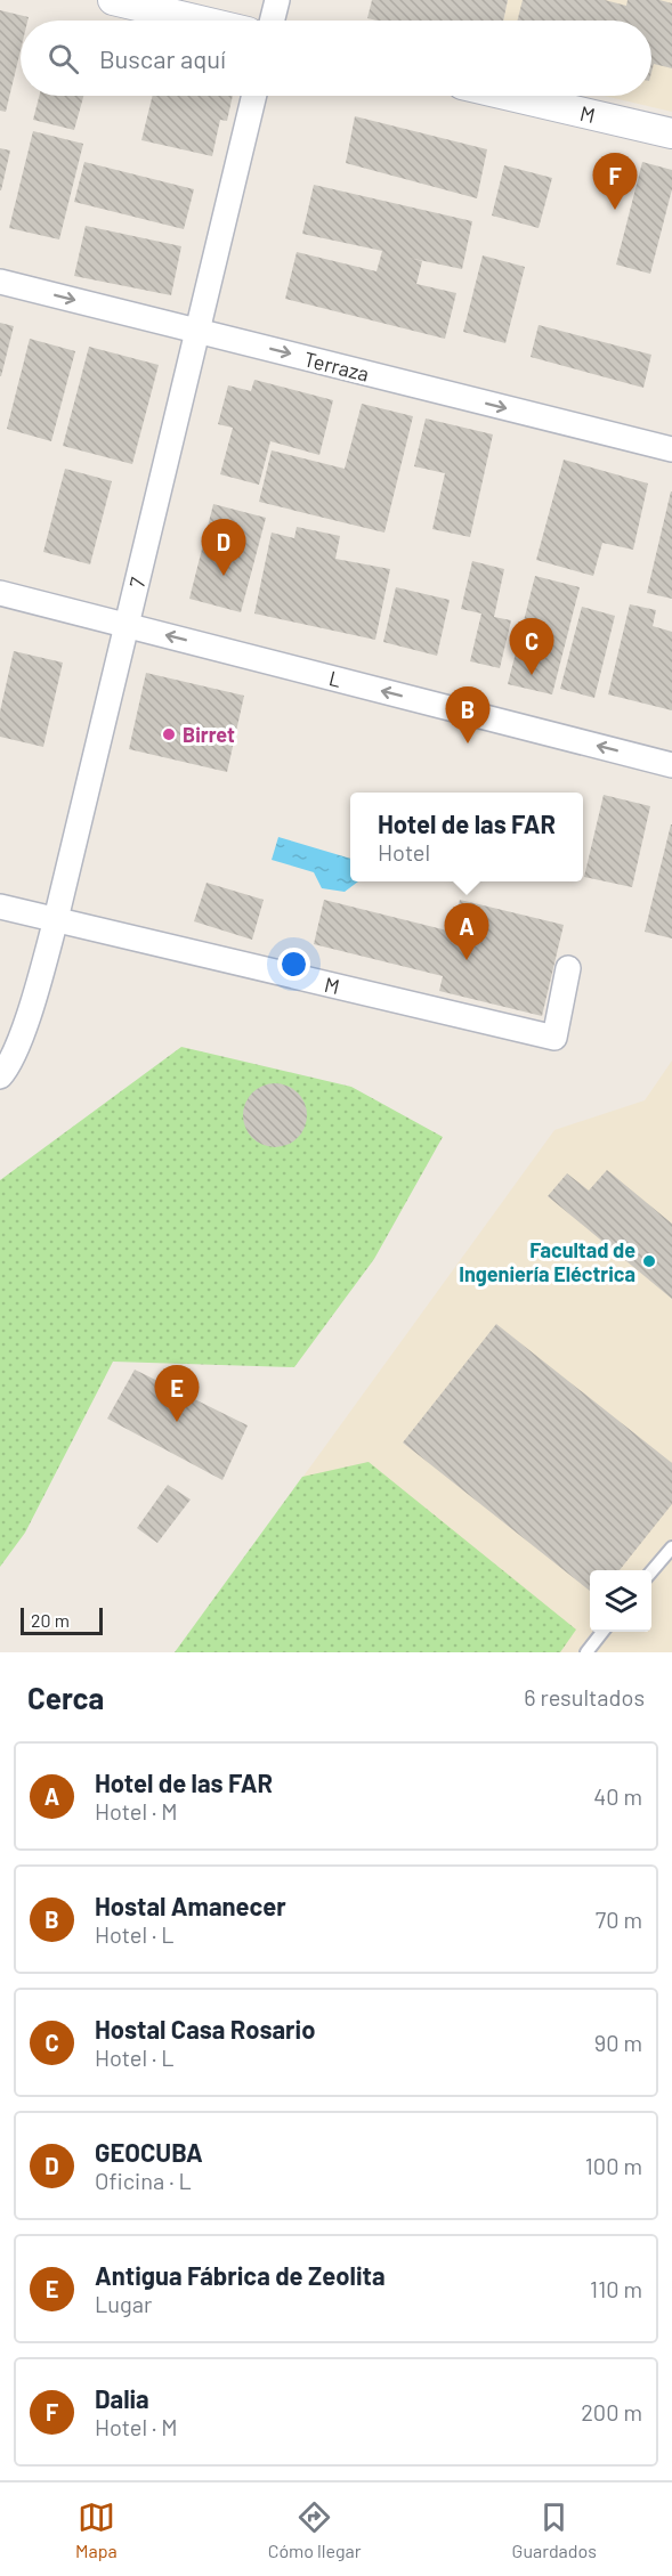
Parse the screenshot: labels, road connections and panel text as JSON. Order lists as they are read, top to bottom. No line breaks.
{"streets":{"street":["M","Terraza","7","L"]},"crossings":[["M","7"],["Terraza","7"],["7","L"]],"one_way":["Terraza","L"],"places":["Birret","Facultad de Ingeniería Eléctrica"],"scale_bar":"20 m","page":{"search":"Buscar aquí","pins":["F","D","C","B","A","E"],"popup":["Hotel de las FAR","Hotel"],"scale":"20 m","heading":["Cerca","6 resultados"],"list":[{"mark":"A","name":"Hotel de las FAR","note":"Hotel · M","value":"40 m"},{"mark":"B","name":"Hostal Amanecer","note":"Hotel · L","value":"70 m"},{"mark":"C","name":"Hostal Casa Rosario","note":"Hotel · L","value":"90 m"},{"mark":"D","name":"GEOCUBA","note":"Oficina · L","value":"100 m"},{"mark":"E","name":"Antigua Fábrica de Zeolita","note":"Lugar","value":"110 m"},{"mark":"F","name":"Dalia","note":"Hotel · M","value":"200 m"}],"nav":["Mapa","Cómo llegar","Guardados"]}}
